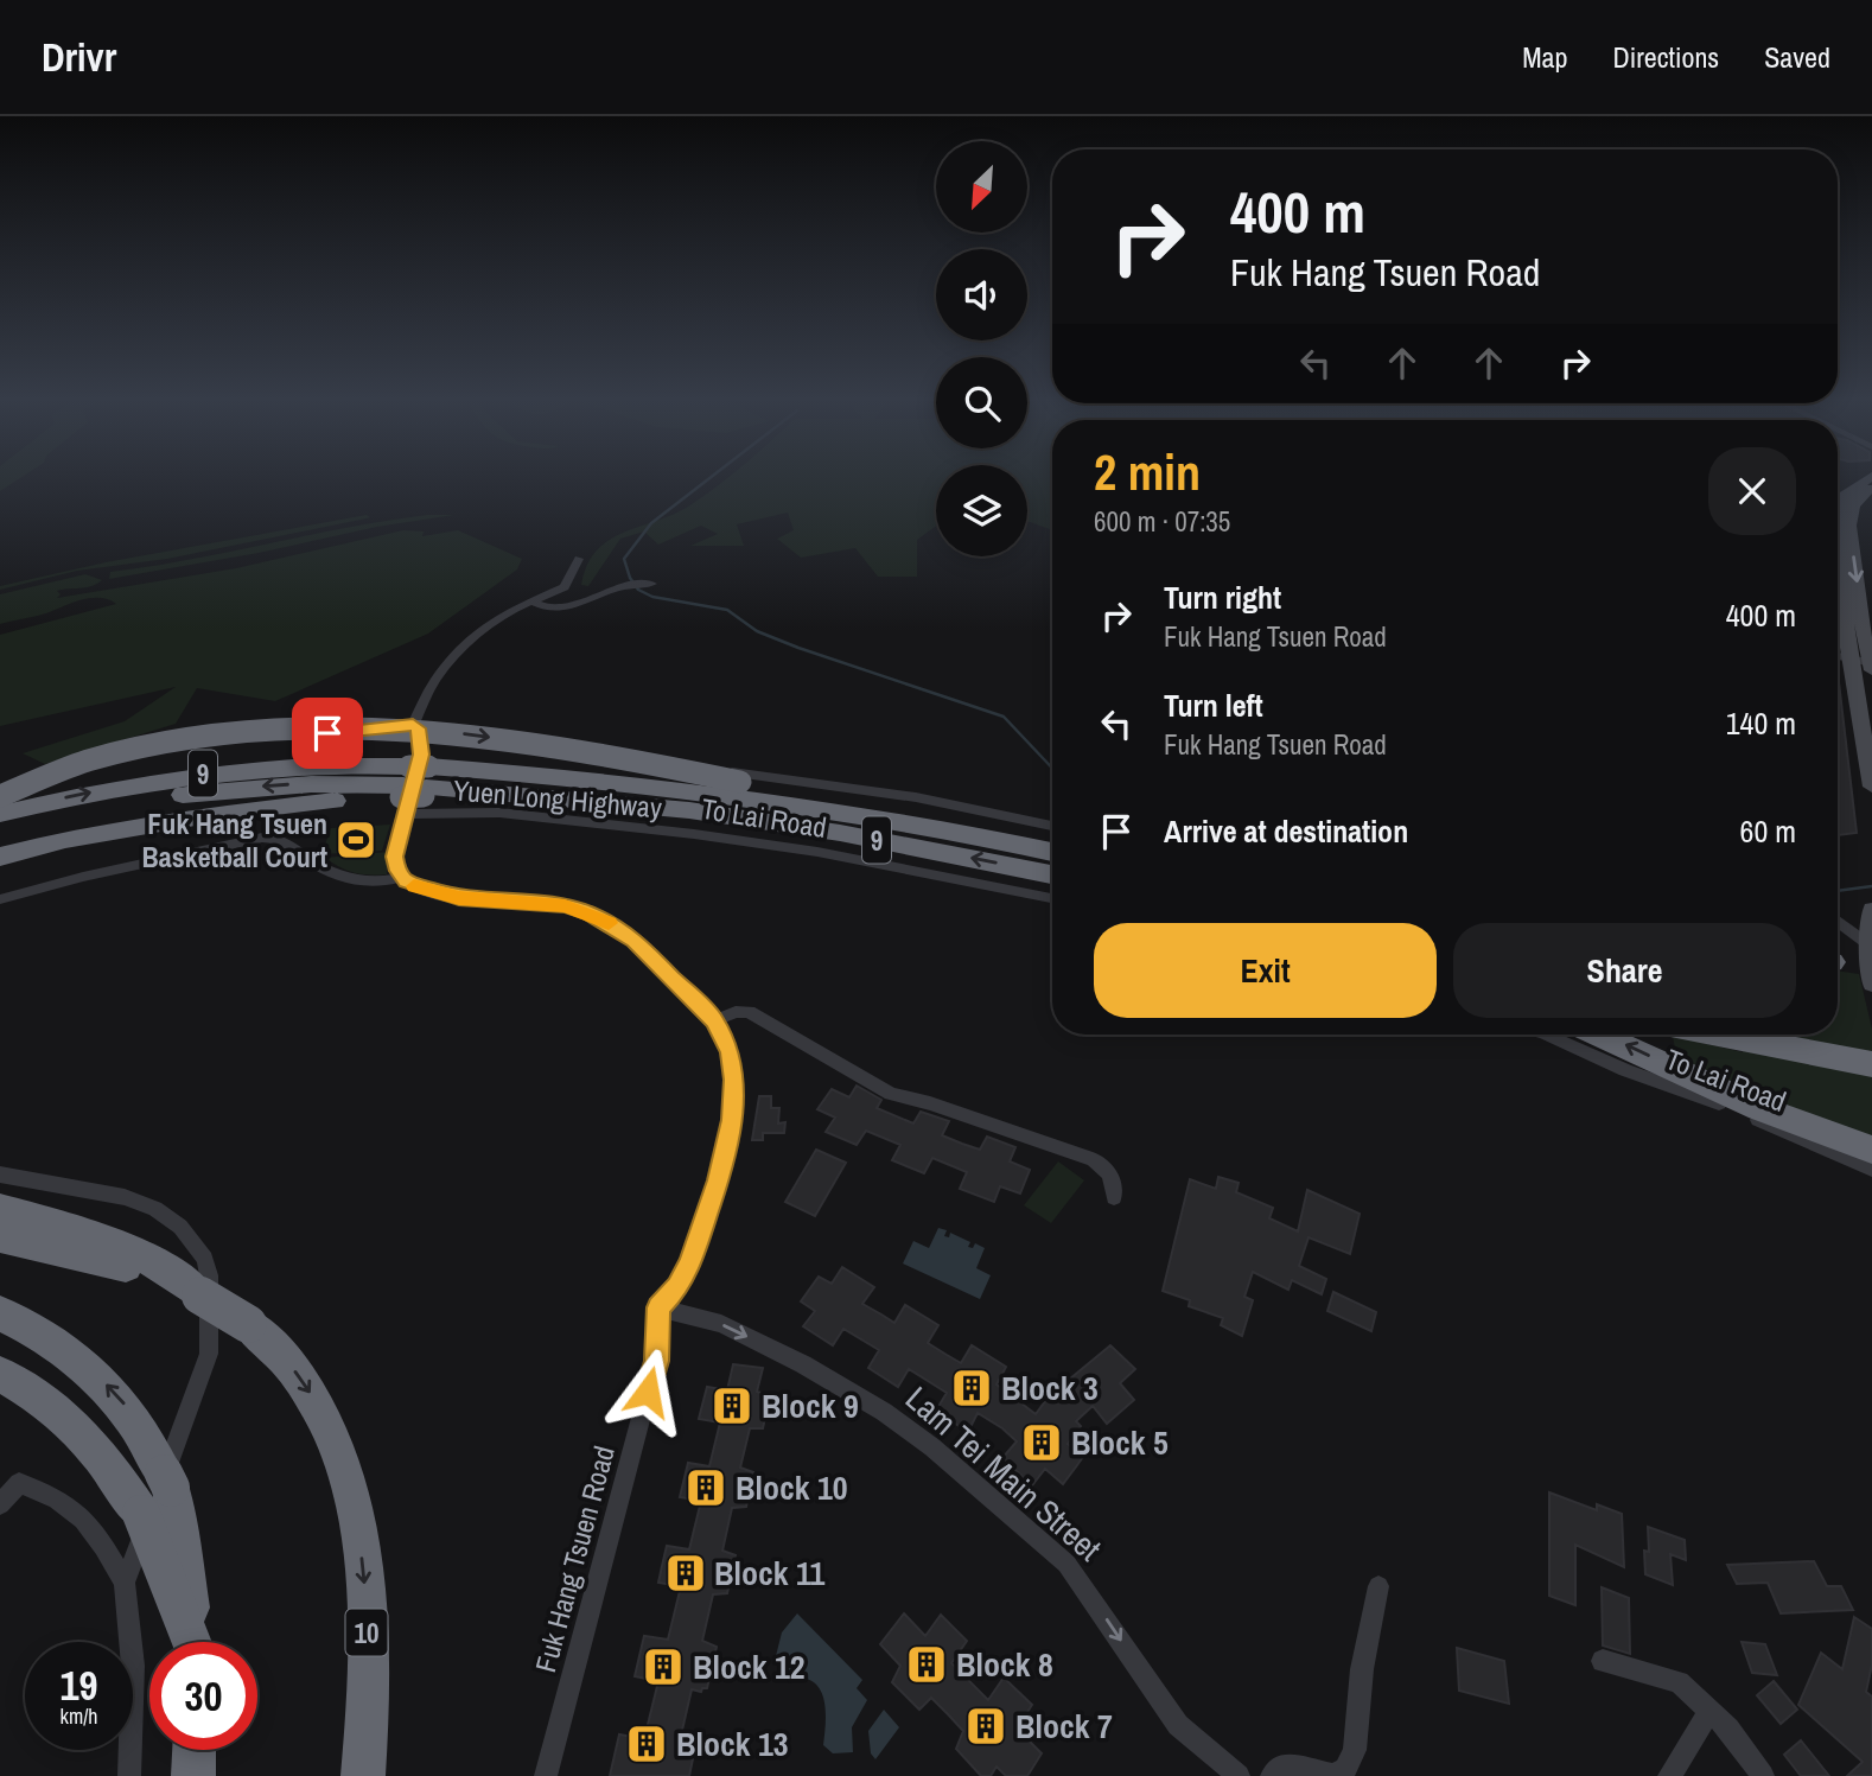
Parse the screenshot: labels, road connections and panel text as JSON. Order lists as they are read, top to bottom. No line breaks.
{"streets":{"highway":["9","Yuen Long Highway","10"],"street":["To Lai Road","Lam Tei Main Street","Fuk Hang Tsuen Road"]},"crossings":[["Yuen Long Highway","To Lai Road"],["Lam Tei Main Street","Fuk Hang Tsuen Road"]],"one_way":["Lam Tei Main Street"],"places":{"sports":["Fuk Hang Tsuen Basketball Court"],"building":["Block 3","Block 9","Block 5","Block 10","Block 11","Block 8","Block 12","Block 7","Block 13"]},"north":"bottom left","page":{"header":"Drivr","nav":["Map","Directions","Saved"],"turn":["400 m","Fuk Hang Tsuen Road"],"heading":["2 min","600 m · 07:35"],"list":[{"name":"Turn right","note":"Fuk Hang Tsuen Road","value":"400 m"},{"name":"Turn left","note":"Fuk Hang Tsuen Road","value":"140 m"},{"name":"Arrive at destination","value":"60 m"}],"buttons":["Exit","Share"],"speed":"19 km/h","limit":"30"}}
